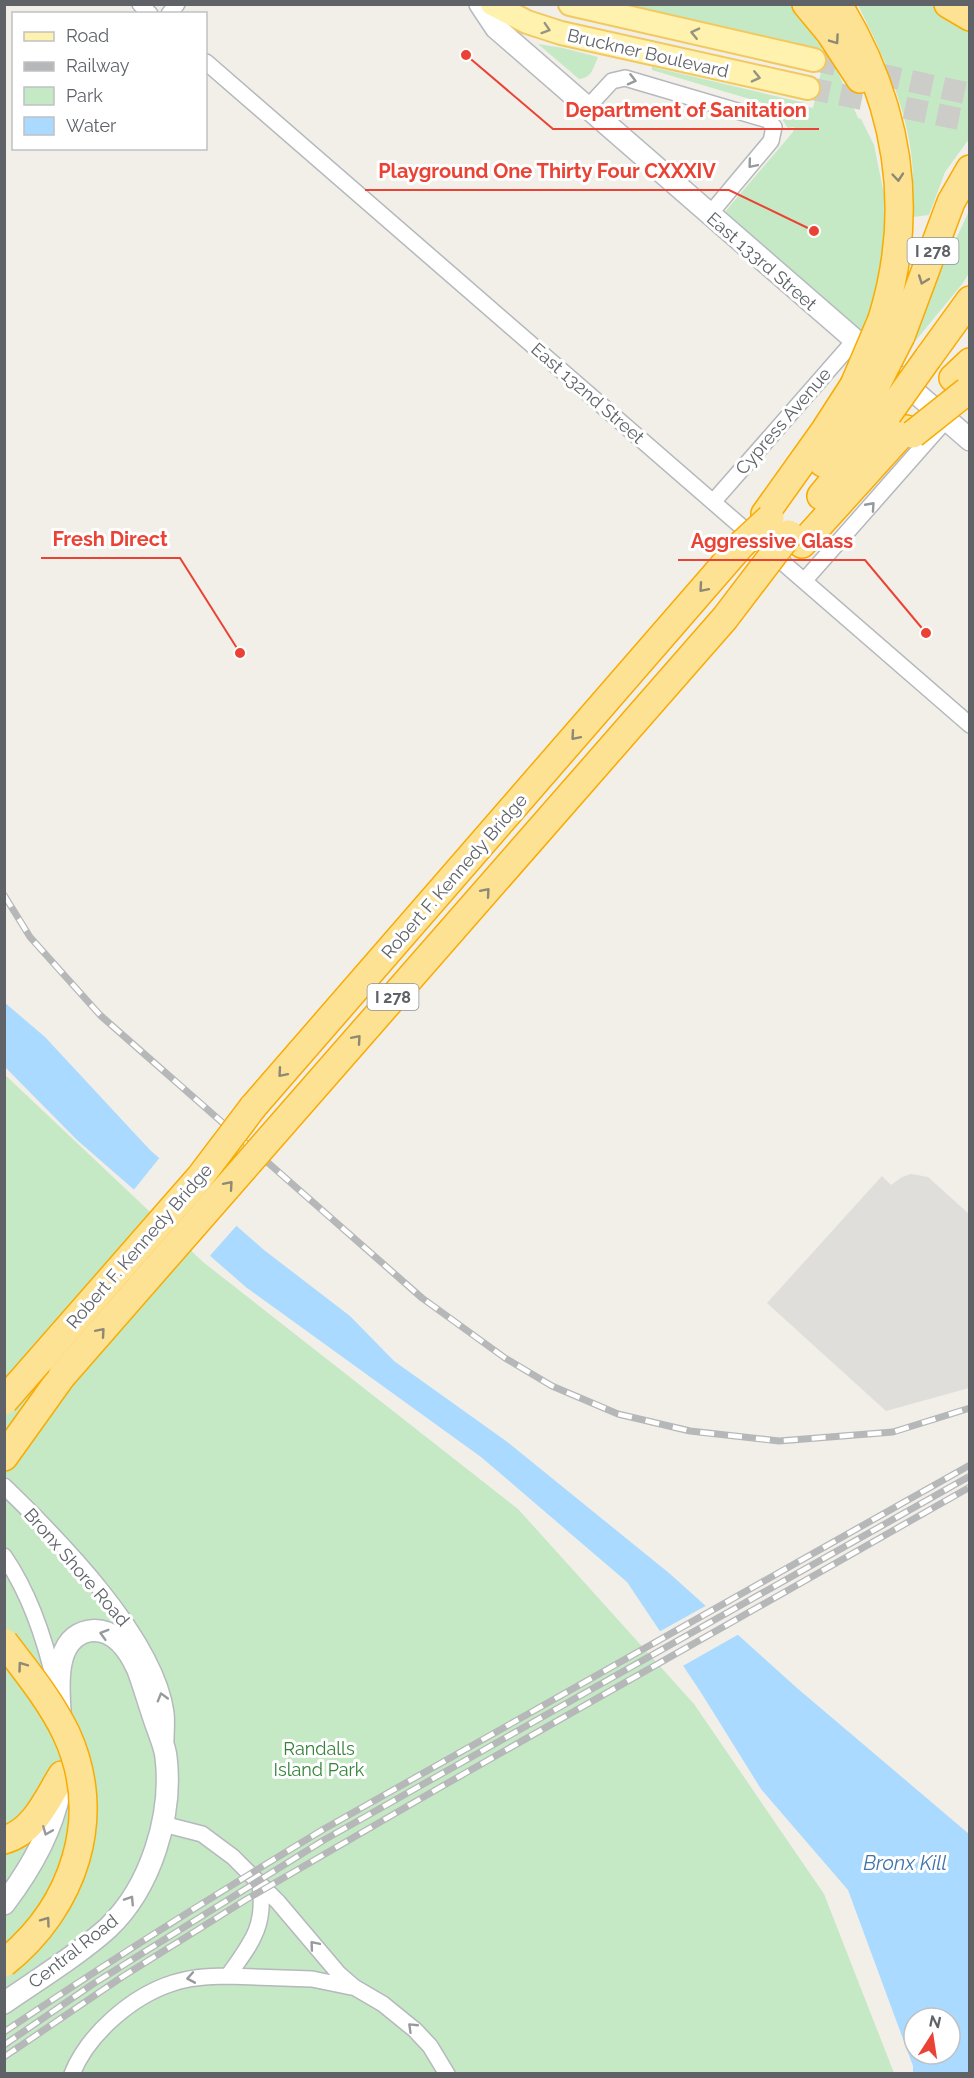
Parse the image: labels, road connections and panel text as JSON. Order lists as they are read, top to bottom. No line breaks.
{"streets":{"highway":["I 278","Robert F. Kennedy Bridge"],"main road":["Bruckner Boulevard"],"street":["East 133rd Street","East 132nd Street","Cypress Avenue","Bronx Shore Road","Central Road"]},"crossings":[["East 133rd Street","Cypress Avenue"],["East 132nd Street","Cypress Avenue"],["Bronx Shore Road","Central Road"]],"water":["Bronx Kill"],"parks":["Randalls Island Park"],"places":["Department of Sanitation","Playground One Thirty Four CXXXIV","Aggressive Glass","Fresh Direct"],"legend":["Road","Railway","Park","Water"],"north":"top"}
